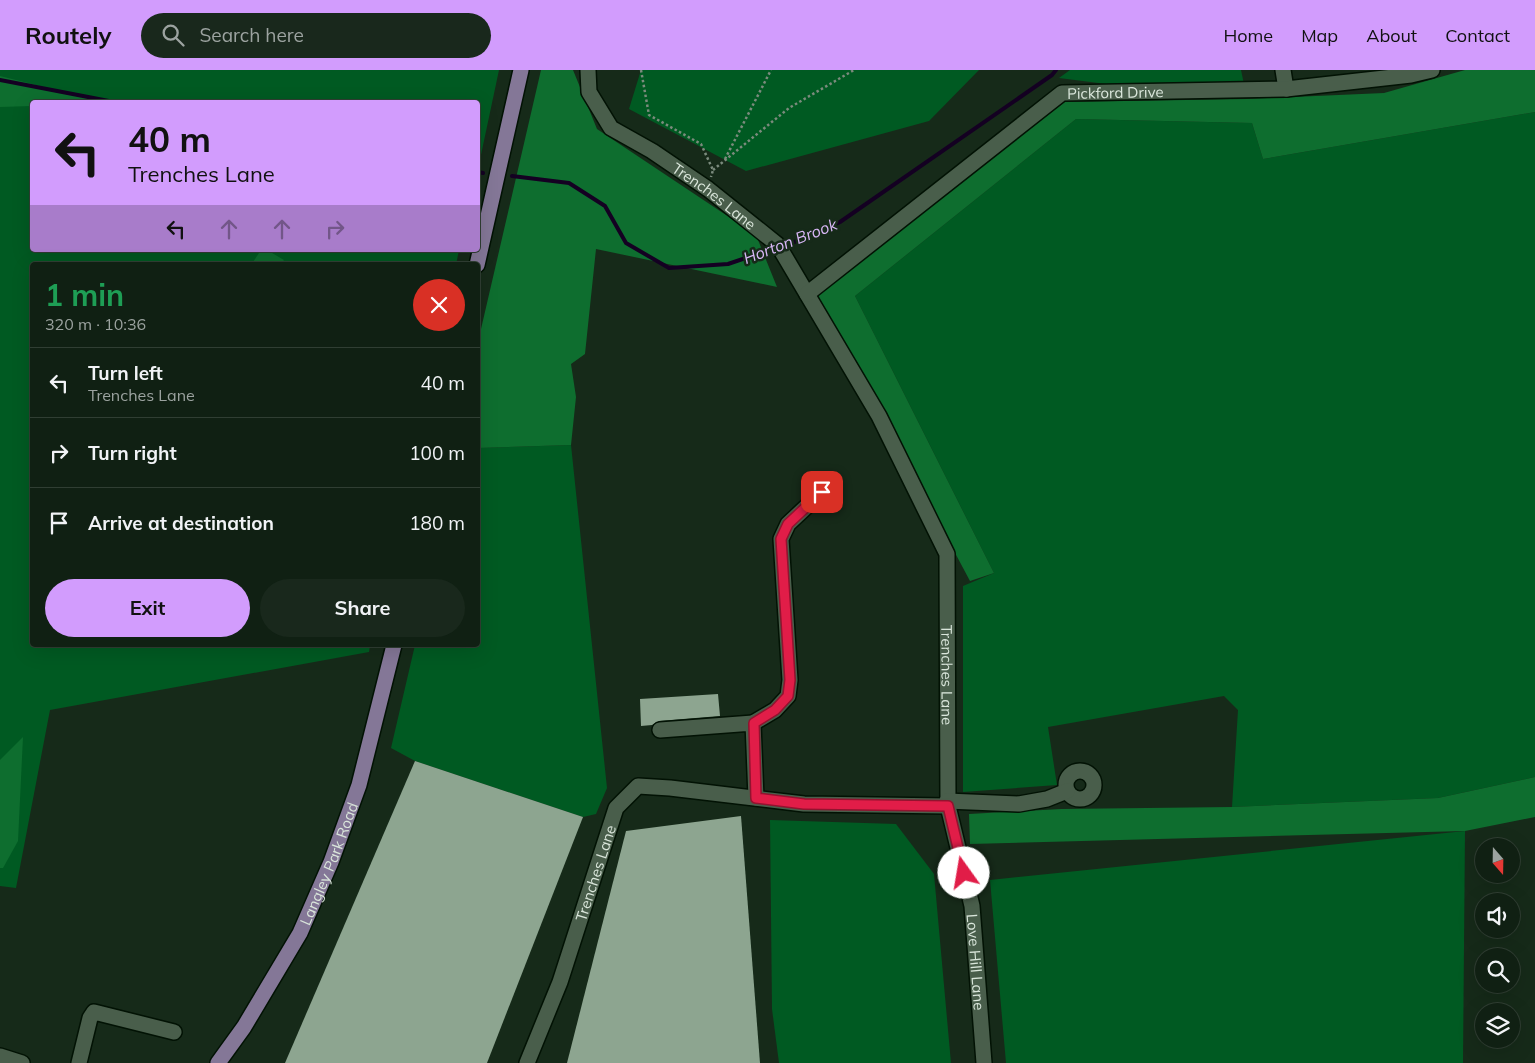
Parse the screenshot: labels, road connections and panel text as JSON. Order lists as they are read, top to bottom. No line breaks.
{"streets":{"main road":["Langley Park Road"],"street":["Pickford Drive","Trenches Lane","Love Hill Lane"]},"crossings":[["Pickford Drive","Trenches Lane"],["Trenches Lane","Love Hill Lane"]],"water":["Horton Brook"],"north":"bottom","page":{"header":"Routely","search":"Search here","nav":["Home","Map","About","Contact"],"turn":["40 m","Trenches Lane"],"heading":["1 min","320 m · 10:36"],"list":[{"name":"Turn left","note":"Trenches Lane","value":"40 m"},{"name":"Turn right","value":"100 m"},{"name":"Arrive at destination","value":"180 m"}],"buttons":["Exit","Share"]}}
